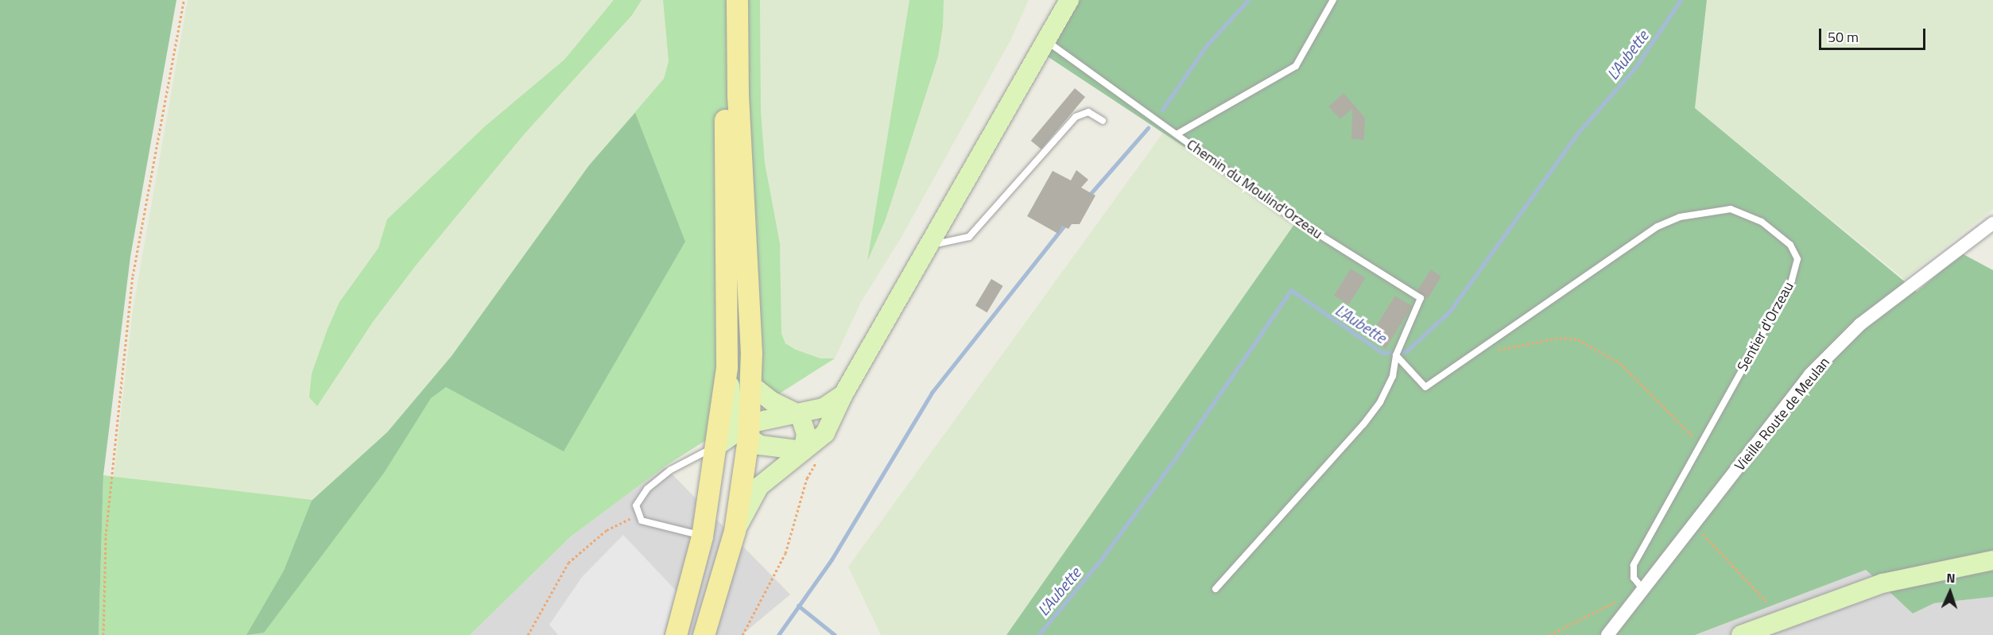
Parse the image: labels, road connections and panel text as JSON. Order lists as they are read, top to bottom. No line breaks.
{"streets":{"street":["Vieille Route de Meulan"],"lane":["Chemin du Moulind'Orzeau","Sentier d'Orzeau"]},"crossings":[["Chemin du Moulind'Orzeau","Sentier d'Orzeau"],["Sentier d'Orzeau","Vieille Route de Meulan"]],"water":["L'Aubette"],"scale_bar":"50 m","north":"top"}
